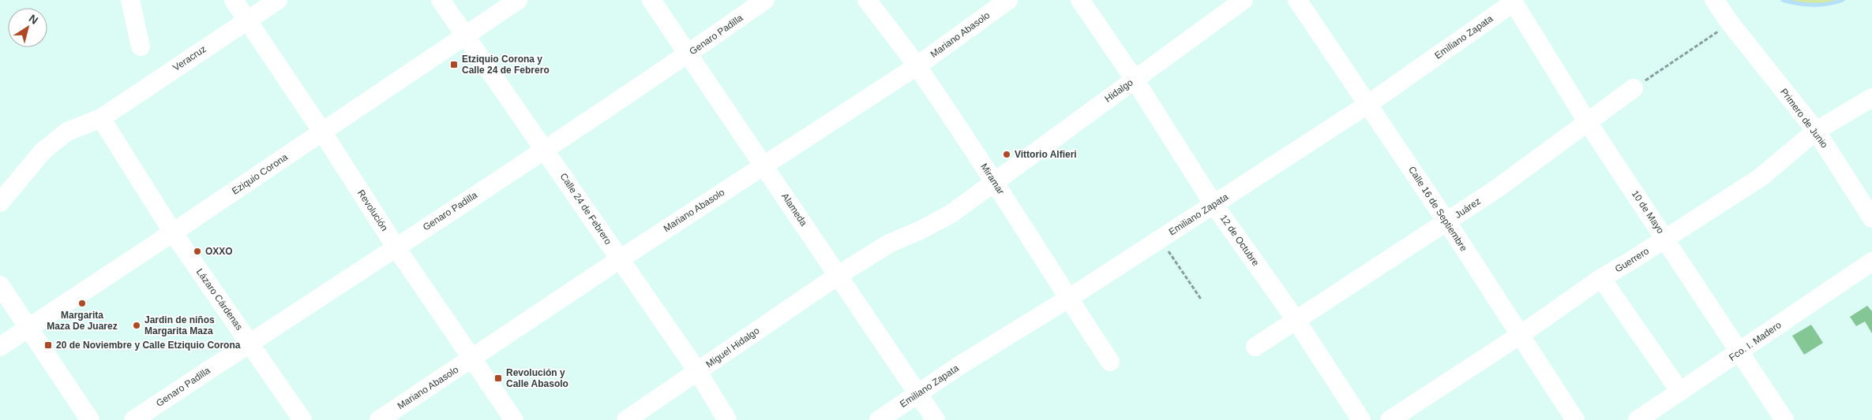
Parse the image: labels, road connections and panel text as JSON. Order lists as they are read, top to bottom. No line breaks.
{"streets":{"street":["Genaro Padilla","Mariano Abasolo","Emiliano Zapata","Veracruz","Hidalgo","Primero de Junio","Eziquio Corona","Miramar","Juárez","Calle 24 de Febrero","Calle 16 de Septiembre","Alameda","Revolución","10 de Mayo","12 de Octubre","Guerrero","Lázaro Cárdenas","Fco. I. Madero","Miguel Hidalgo"]},"crossings":[["Genaro Padilla","Calle 24 de Febrero"],["Genaro Padilla","Alameda"],["Genaro Padilla","Revolución"],["Genaro Padilla","Lázaro Cárdenas"],["Mariano Abasolo","Miramar"],["Mariano Abasolo","Calle 24 de Febrero"],["Mariano Abasolo","Alameda"],["Mariano Abasolo","Revolución"],["Emiliano Zapata","Miramar"],["Emiliano Zapata","Calle 16 de Septiembre"],["Emiliano Zapata","Alameda"],["Emiliano Zapata","10 de Mayo"],["Emiliano Zapata","12 de Octubre"],["Veracruz","Revolución"],["Veracruz","Lázaro Cárdenas"],["Hidalgo","Miramar"],["Hidalgo","Alameda"],["Hidalgo","12 de Octubre"],["Hidalgo","Miguel Hidalgo"],["Primero de Junio","Guerrero"],["Eziquio Corona","Calle 24 de Febrero"],["Eziquio Corona","Revolución"],["Eziquio Corona","Lázaro Cárdenas"],["Juárez","Calle 16 de Septiembre"],["Juárez","10 de Mayo"],["Juárez","12 de Octubre"],["Calle 24 de Febrero","Miguel Hidalgo"],["Calle 16 de Septiembre","Guerrero"],["Alameda","Miguel Hidalgo"],["10 de Mayo","Guerrero"],["10 de Mayo","Fco. I. Madero"]],"places":{"transit":["Etziquio Corona y Calle 24 de Febrero","20 de Noviembre y Calle Etziquio Corona","Revolución y Calle Abasolo"],"other":["Vittorio Alfieri","OXXO","Margarita Maza De Juarez","Jardin de niños Margarita Maza"]},"north":"top right"}
